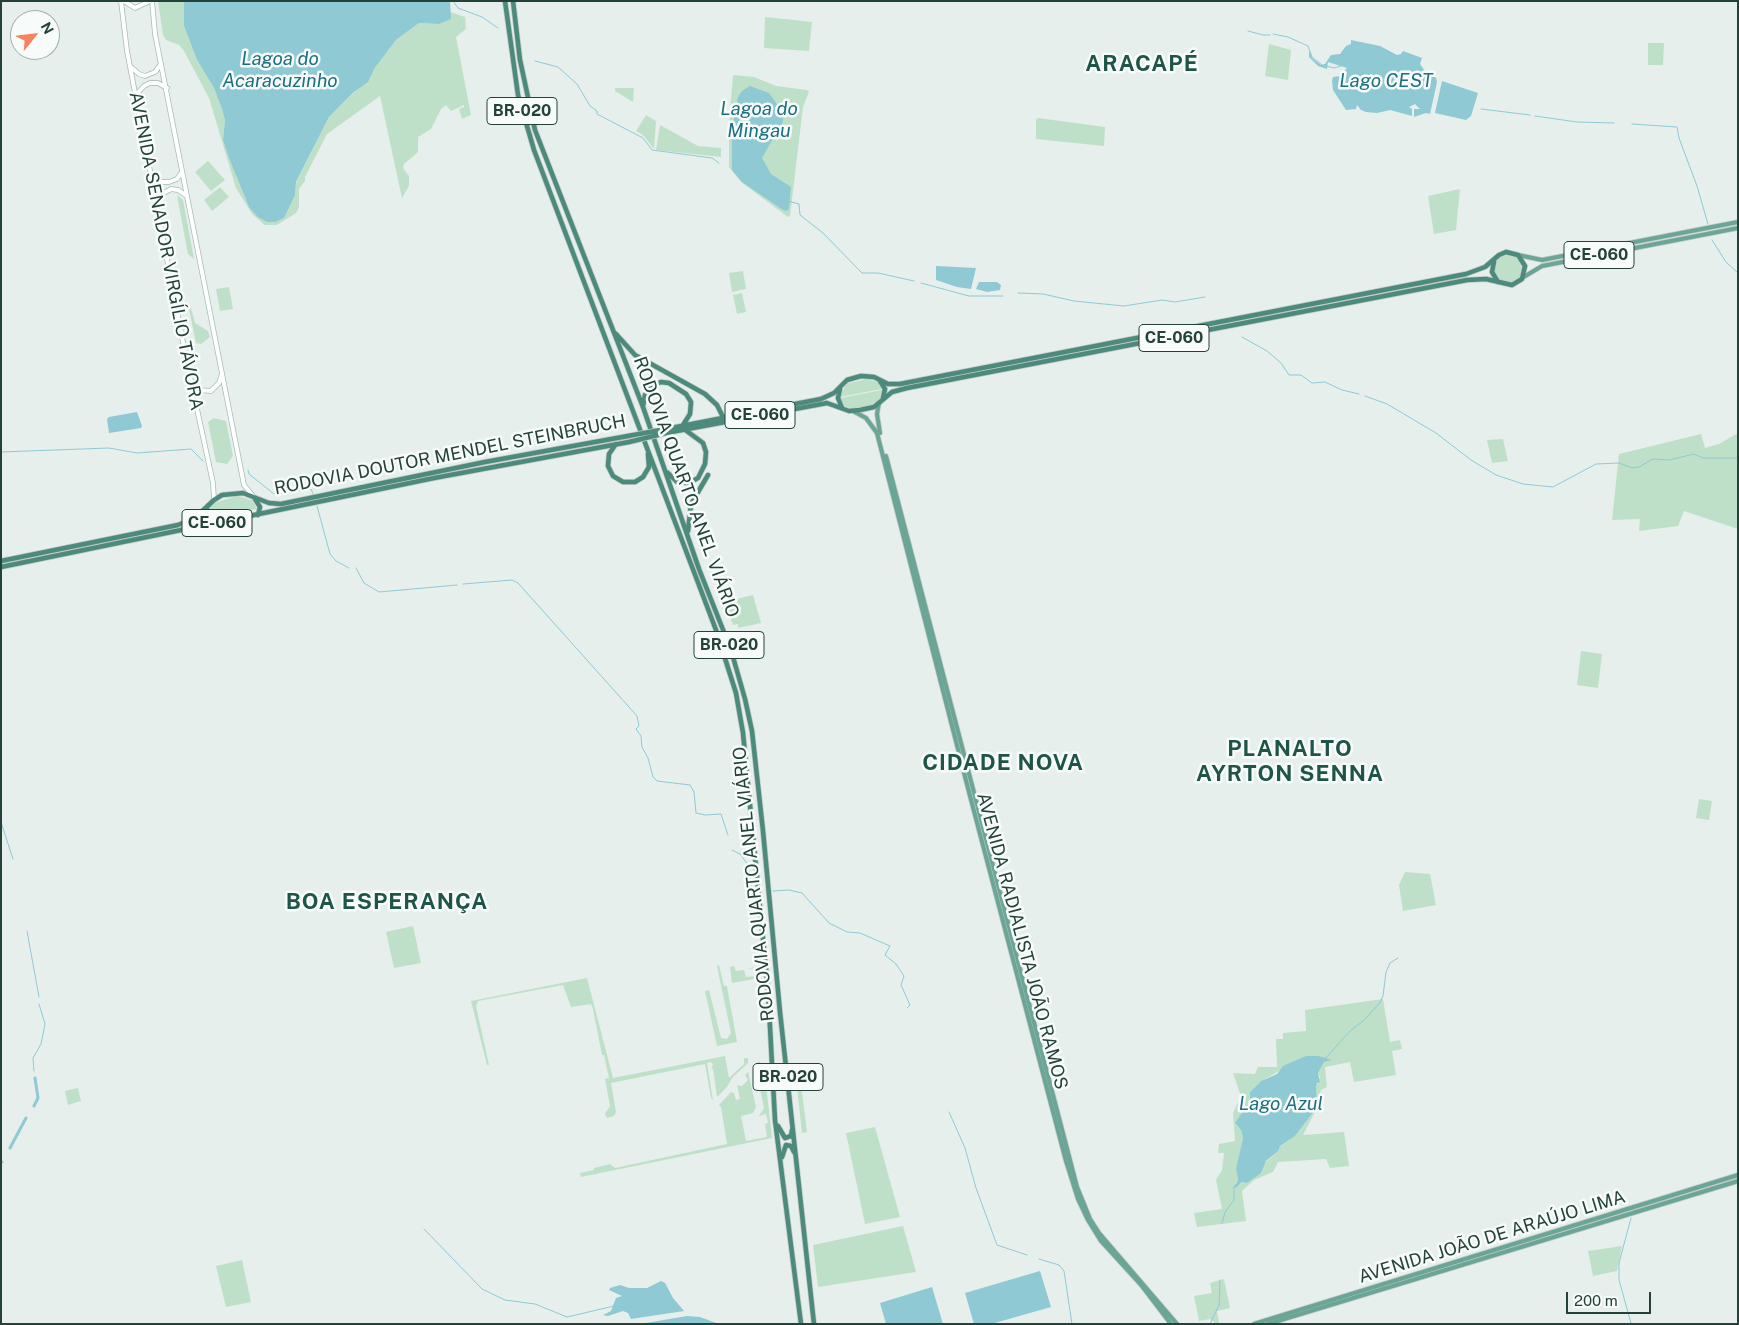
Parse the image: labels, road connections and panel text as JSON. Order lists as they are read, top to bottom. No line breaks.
{"streets":{"highway":["BR-020","CE-060","RODOVIA DOUTOR MENDEL STEINBRUCH","RODOVIA QUARTO ANEL VIÁRIO"],"main road":["AVENIDA SENADOR VIRGÍLIO TÁVORA","AVENIDA RADIALISTA JOÃO RAMOS","AVENIDA JOÃO DE ARAÚJO LIMA"]},"crossings":[["AVENIDA SENADOR VIRGÍLIO TÁVORA","CE-060"],["AVENIDA SENADOR VIRGÍLIO TÁVORA","RODOVIA DOUTOR MENDEL STEINBRUCH"],["CE-060","RODOVIA DOUTOR MENDEL STEINBRUCH"],["CE-060","AVENIDA RADIALISTA JOÃO RAMOS"],["RODOVIA DOUTOR MENDEL STEINBRUCH","AVENIDA RADIALISTA JOÃO RAMOS"]],"districts":["ARACAPÉ","PLANALTO AYRTON SENNA","CIDADE NOVA","BOA ESPERANÇA"],"water":["Lagoa do Acaracuzinho","Lago CEST","Lagoa do Mingau","Lago Azul"],"scale_bar":"200 m","north":"top right"}
